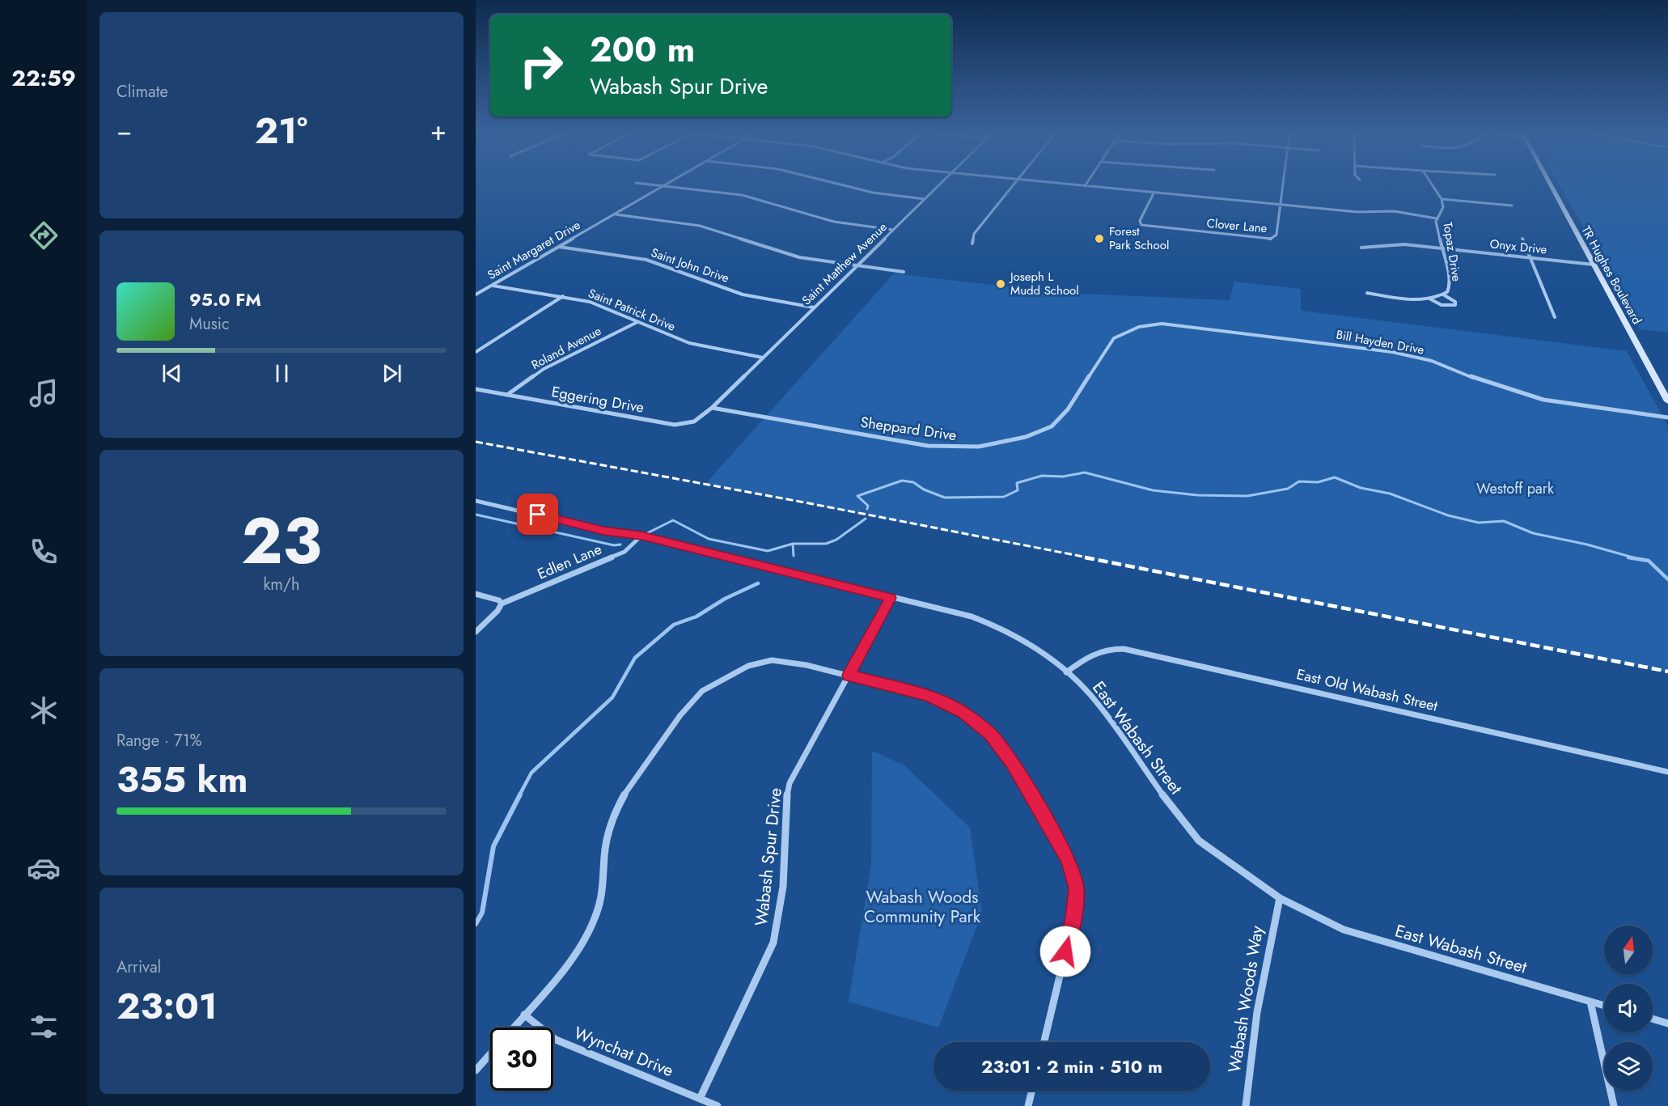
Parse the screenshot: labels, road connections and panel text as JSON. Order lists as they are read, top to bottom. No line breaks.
{"streets":{"main road":["TR Hughes Boulevard"],"street":["Clover Lane","Onyx Drive","Saint Margaret Drive","Topaz Drive","Saint Matthew Avenue","Saint John Drive","Saint Patrick Drive","Bill Hayden Drive","Roland Avenue","Eggering Drive","Sheppard Drive","Edlen Lane","East Old Wabash Street","East Wabash Street","Wabash Spur Drive","Wabash Woods Way","Wynchat Drive"]},"crossings":[["Onyx Drive","Topaz Drive"],["Onyx Drive","TR Hughes Boulevard"],["Saint Margaret Drive","Saint John Drive"],["Saint Margaret Drive","Saint Patrick Drive"],["Saint Matthew Avenue","Saint John Drive"],["Saint Matthew Avenue","Saint Patrick Drive"],["Saint Matthew Avenue","Eggering Drive"],["Saint Matthew Avenue","Sheppard Drive"],["Saint Patrick Drive","Roland Avenue"],["Bill Hayden Drive","Sheppard Drive"],["Roland Avenue","Eggering Drive"],["Eggering Drive","Sheppard Drive"],["Edlen Lane","East Wabash Street"],["East Old Wabash Street","East Wabash Street"],["East Wabash Street","Wabash Spur Drive"],["East Wabash Street","Wabash Woods Way"],["Wabash Spur Drive","Wynchat Drive"]],"parks":["Westoff park","Wabash Woods Community Park"],"places":["Forest Park School","Joseph L Mudd School"],"north":"top","page":{"tabs":"22:59","tile":["Climate",["23","km/h"],["Range · 71%","355 km"],["Arrival","23:01"]],"turn":["200 m","Wabash Spur Drive"],"heat":["−","21°","+"],"song":["95.0 FM","Music"],"limit":"30","trip":"23:01 · 2 min · 510 m"}}
